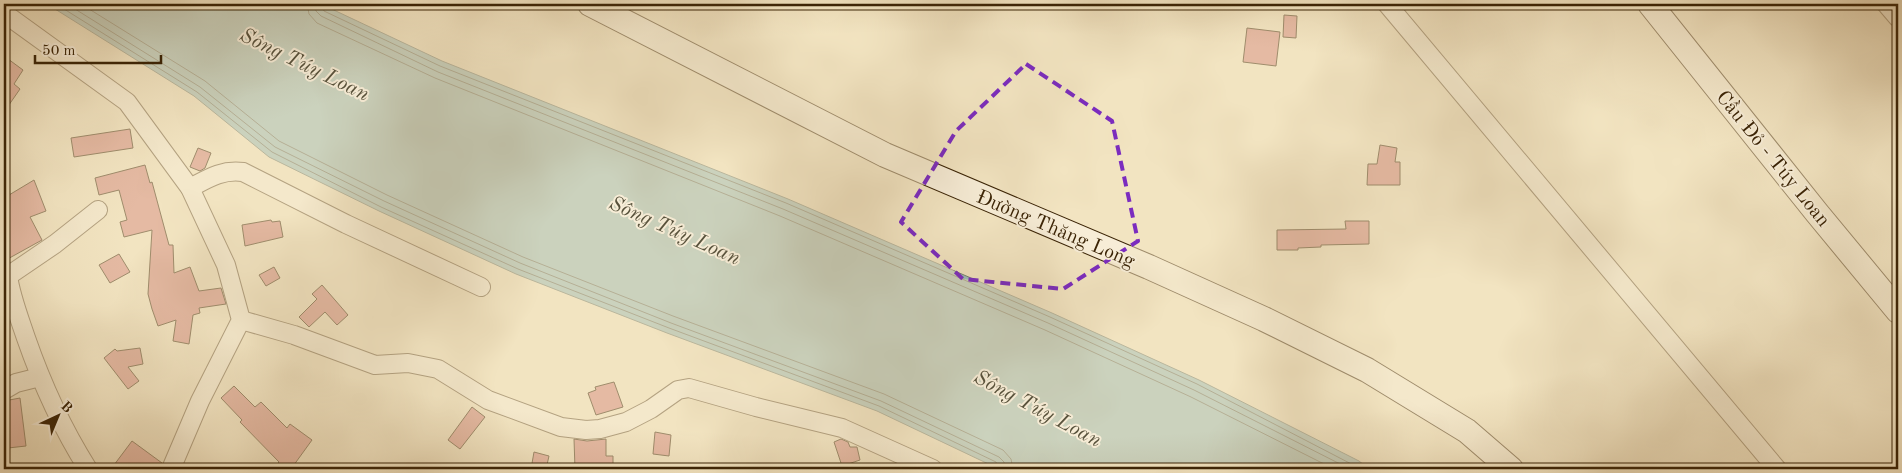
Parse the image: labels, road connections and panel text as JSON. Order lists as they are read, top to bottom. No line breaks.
{"streets":{"street":["Cầu Đỏ - Túy Loan","Đường Thăng Long"]},"water":["Sông Túy Loan"],"scale_bar":"50 m","north":"top right"}
